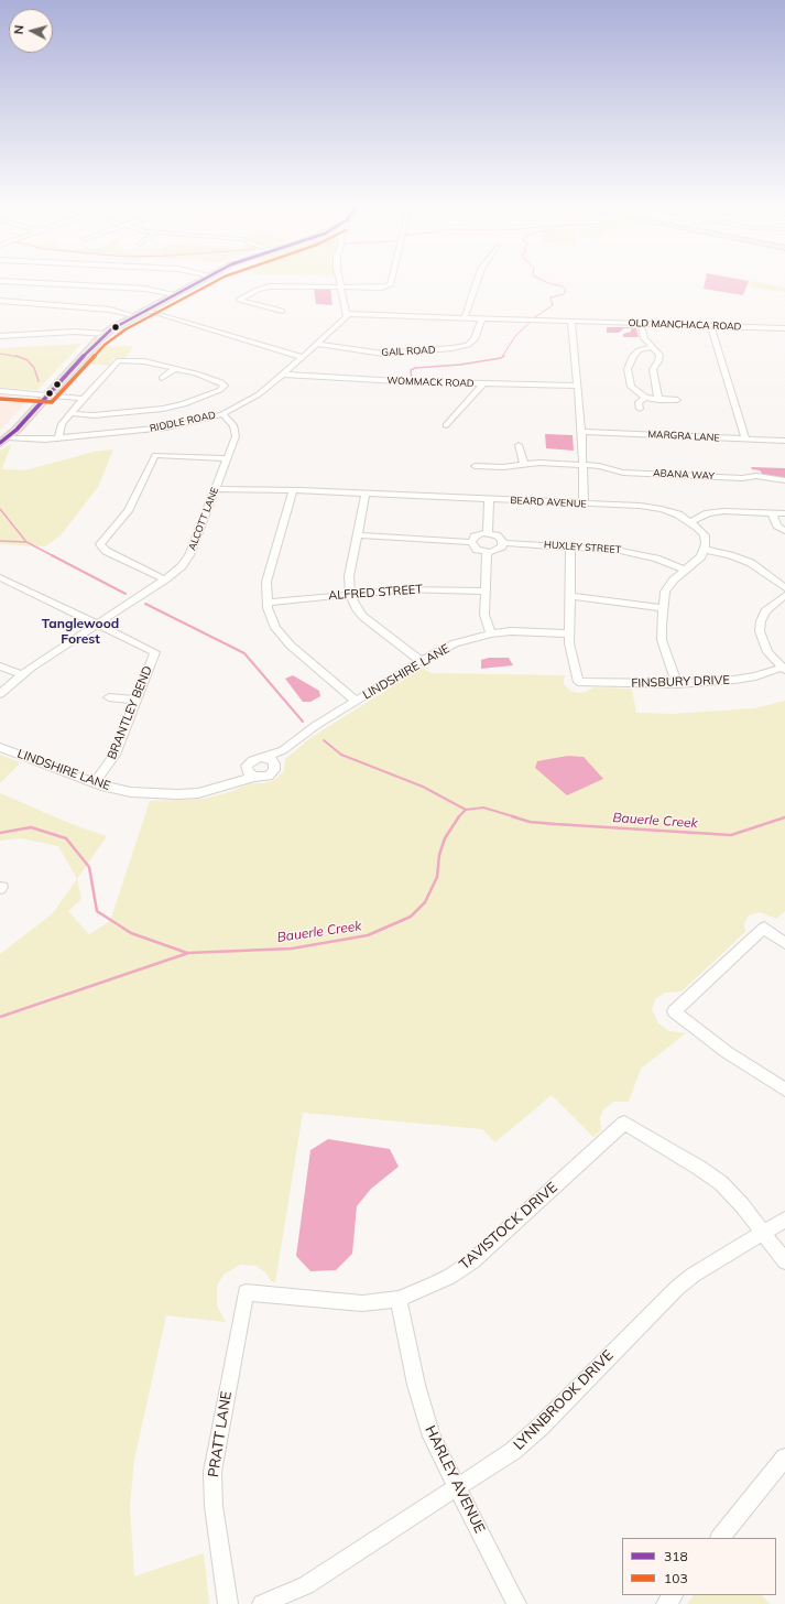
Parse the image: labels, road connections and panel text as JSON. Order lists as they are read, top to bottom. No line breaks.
{"streets":{"street":["OLD MANCHACA ROAD","GAIL ROAD","WOMMACK ROAD","RIDDLE ROAD","MARGRA LANE","ABANA WAY","BEARD AVENUE","ALCOTT LANE","HUXLEY STREET","ALFRED STREET","LINDSHIRE LANE","FINSBURY DRIVE","BRANTLEY BEND","TAVISTOCK DRIVE","LYNNBROOK DRIVE","PRATT LANE","HARLEY AVENUE"]},"crossings":[["OLD MANCHACA ROAD","GAIL ROAD"],["OLD MANCHACA ROAD","RIDDLE ROAD"],["GAIL ROAD","RIDDLE ROAD"],["WOMMACK ROAD","RIDDLE ROAD"],["RIDDLE ROAD","ALCOTT LANE"],["BEARD AVENUE","ALCOTT LANE"],["ALCOTT LANE","BRANTLEY BEND"],["LINDSHIRE LANE","FINSBURY DRIVE"],["LINDSHIRE LANE","BRANTLEY BEND"],["TAVISTOCK DRIVE","LYNNBROOK DRIVE"],["TAVISTOCK DRIVE","PRATT LANE"],["TAVISTOCK DRIVE","HARLEY AVENUE"],["LYNNBROOK DRIVE","HARLEY AVENUE"]],"districts":["Tanglewood Forest"],"water":["Bauerle Creek"],"lines":["transit line 318","transit line 103"],"legend":["318","103"],"north":"left"}
